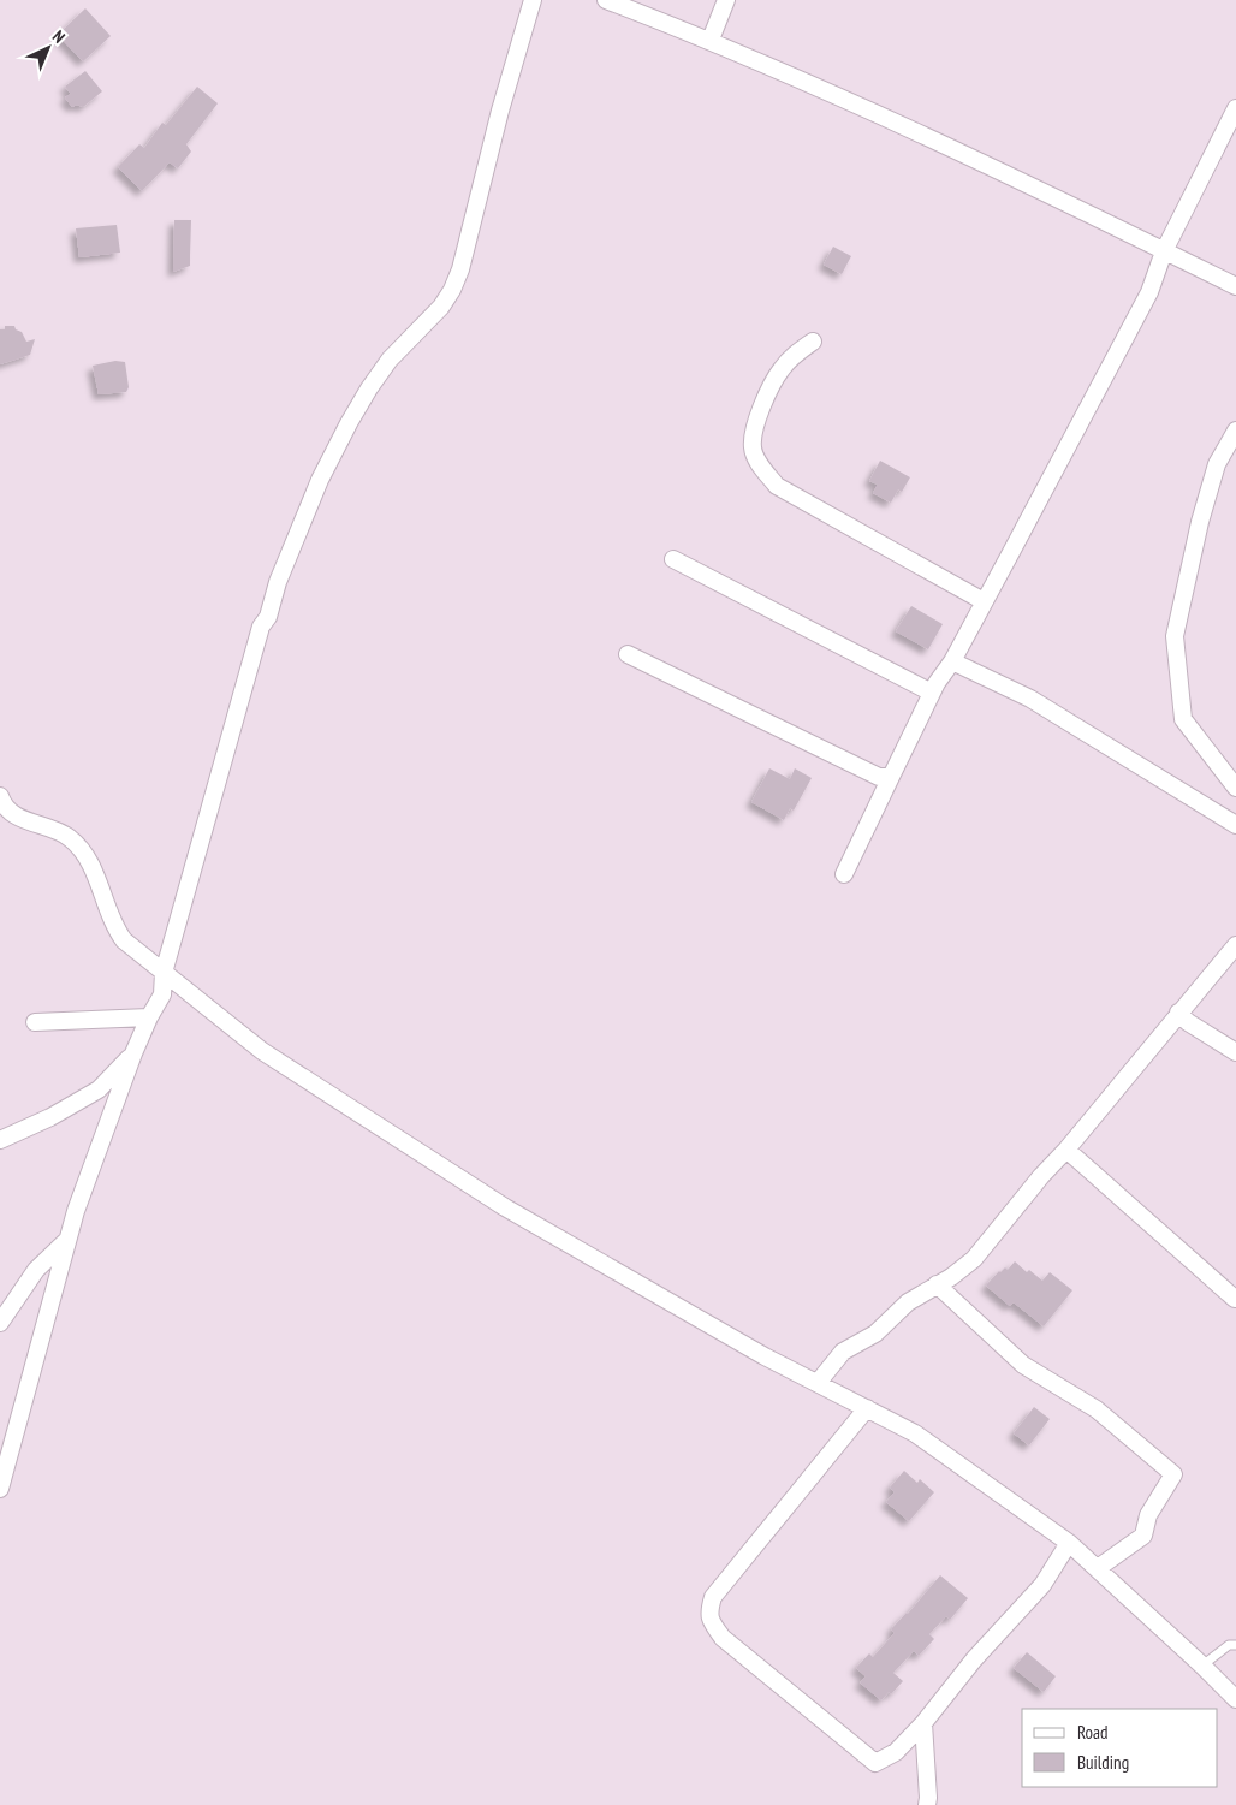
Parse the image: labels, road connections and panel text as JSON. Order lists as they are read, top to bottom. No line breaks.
{"legend":["Road","Building"],"north":"top right"}
